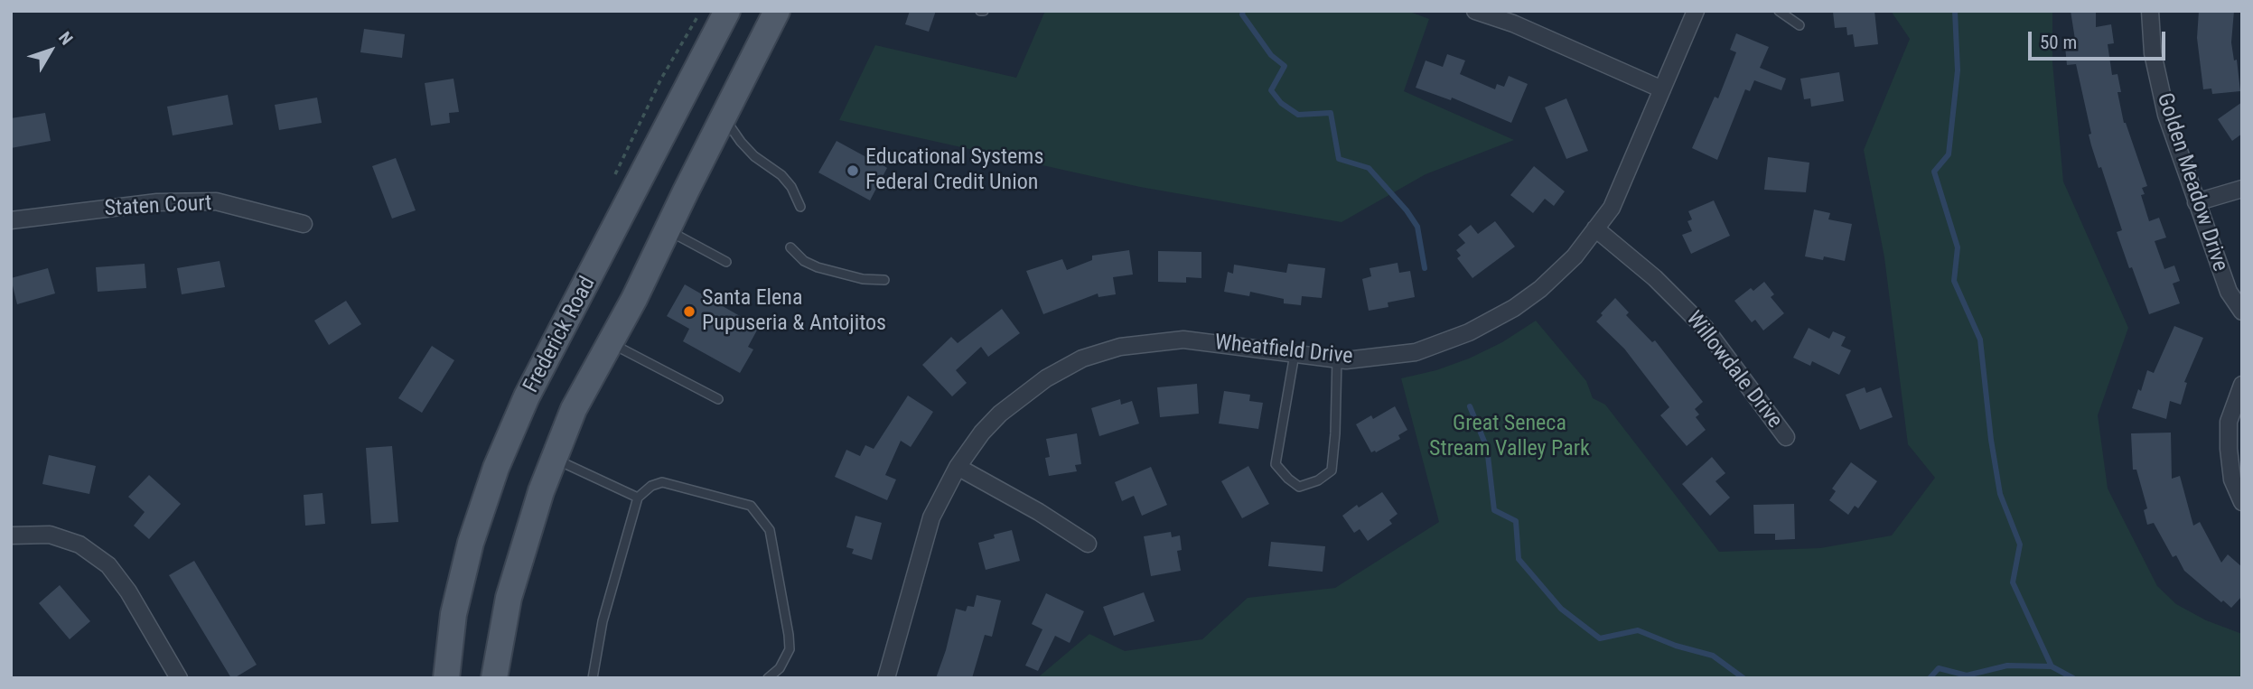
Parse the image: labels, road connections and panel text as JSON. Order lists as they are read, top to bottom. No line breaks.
{"streets":{"main road":["Frederick Road"],"street":["Golden Meadow Drive","Staten Court","Wheatfield Drive","Willowdale Drive"]},"crossings":[["Wheatfield Drive","Willowdale Drive"]],"parks":["Great Seneca Stream Valley Park"],"places":["Educational Systems Federal Credit Union","Santa Elena Pupuseria & Antojitos"],"scale_bar":"50 m","north":"top right"}
